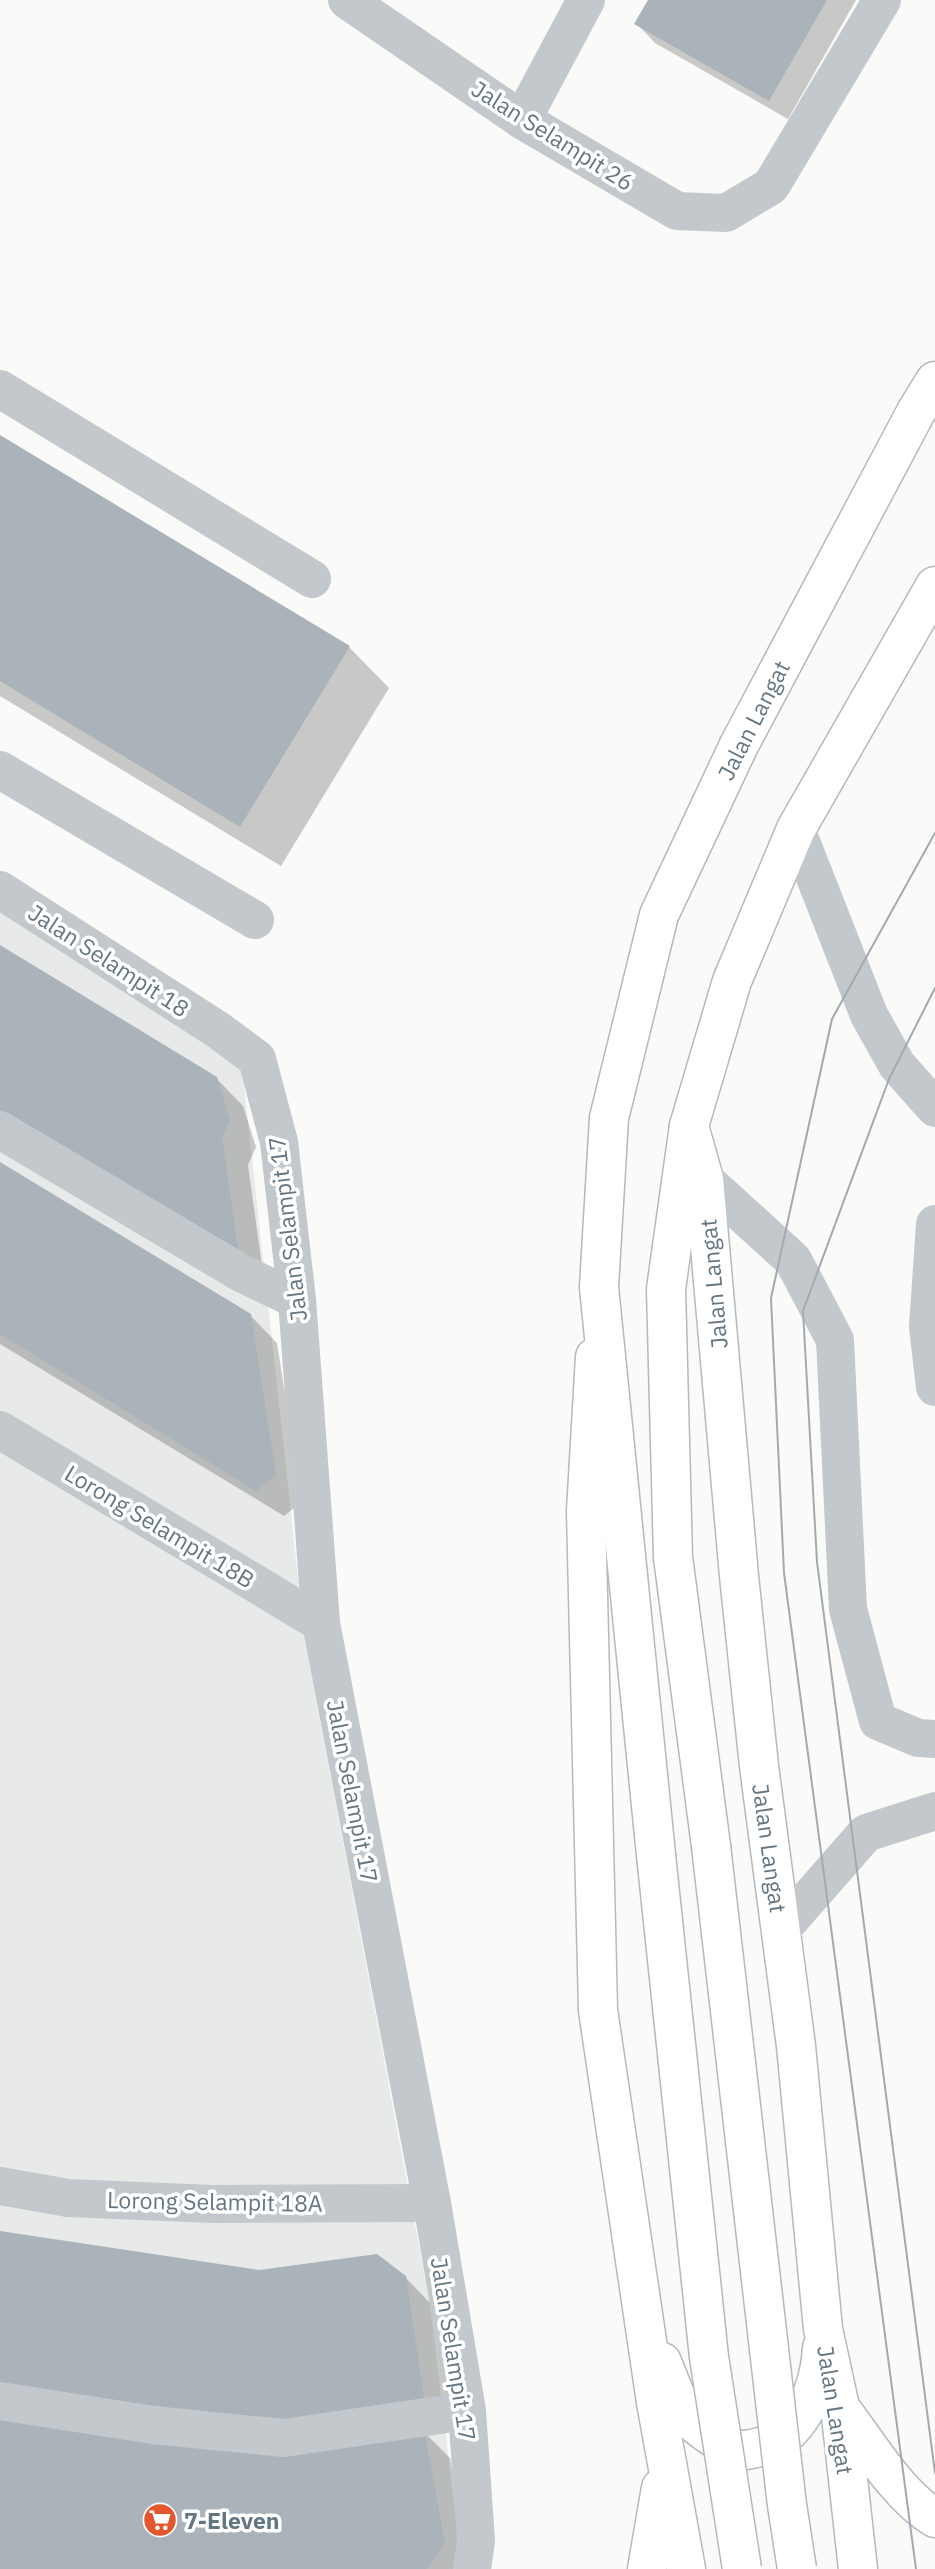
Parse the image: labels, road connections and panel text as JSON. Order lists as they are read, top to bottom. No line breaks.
{"streets":{"main road":["Jalan Langat"],"street":["Jalan Selampit 26","Jalan Selampit 18","Jalan Selampit 17","Lorong Selampit 18B","Lorong Selampit 18A"]},"crossings":[["Jalan Selampit 18","Jalan Selampit 17"],["Jalan Selampit 17","Lorong Selampit 18B"],["Jalan Selampit 17","Lorong Selampit 18A"]],"places":{"supermarket":["7-Eleven"]}}
